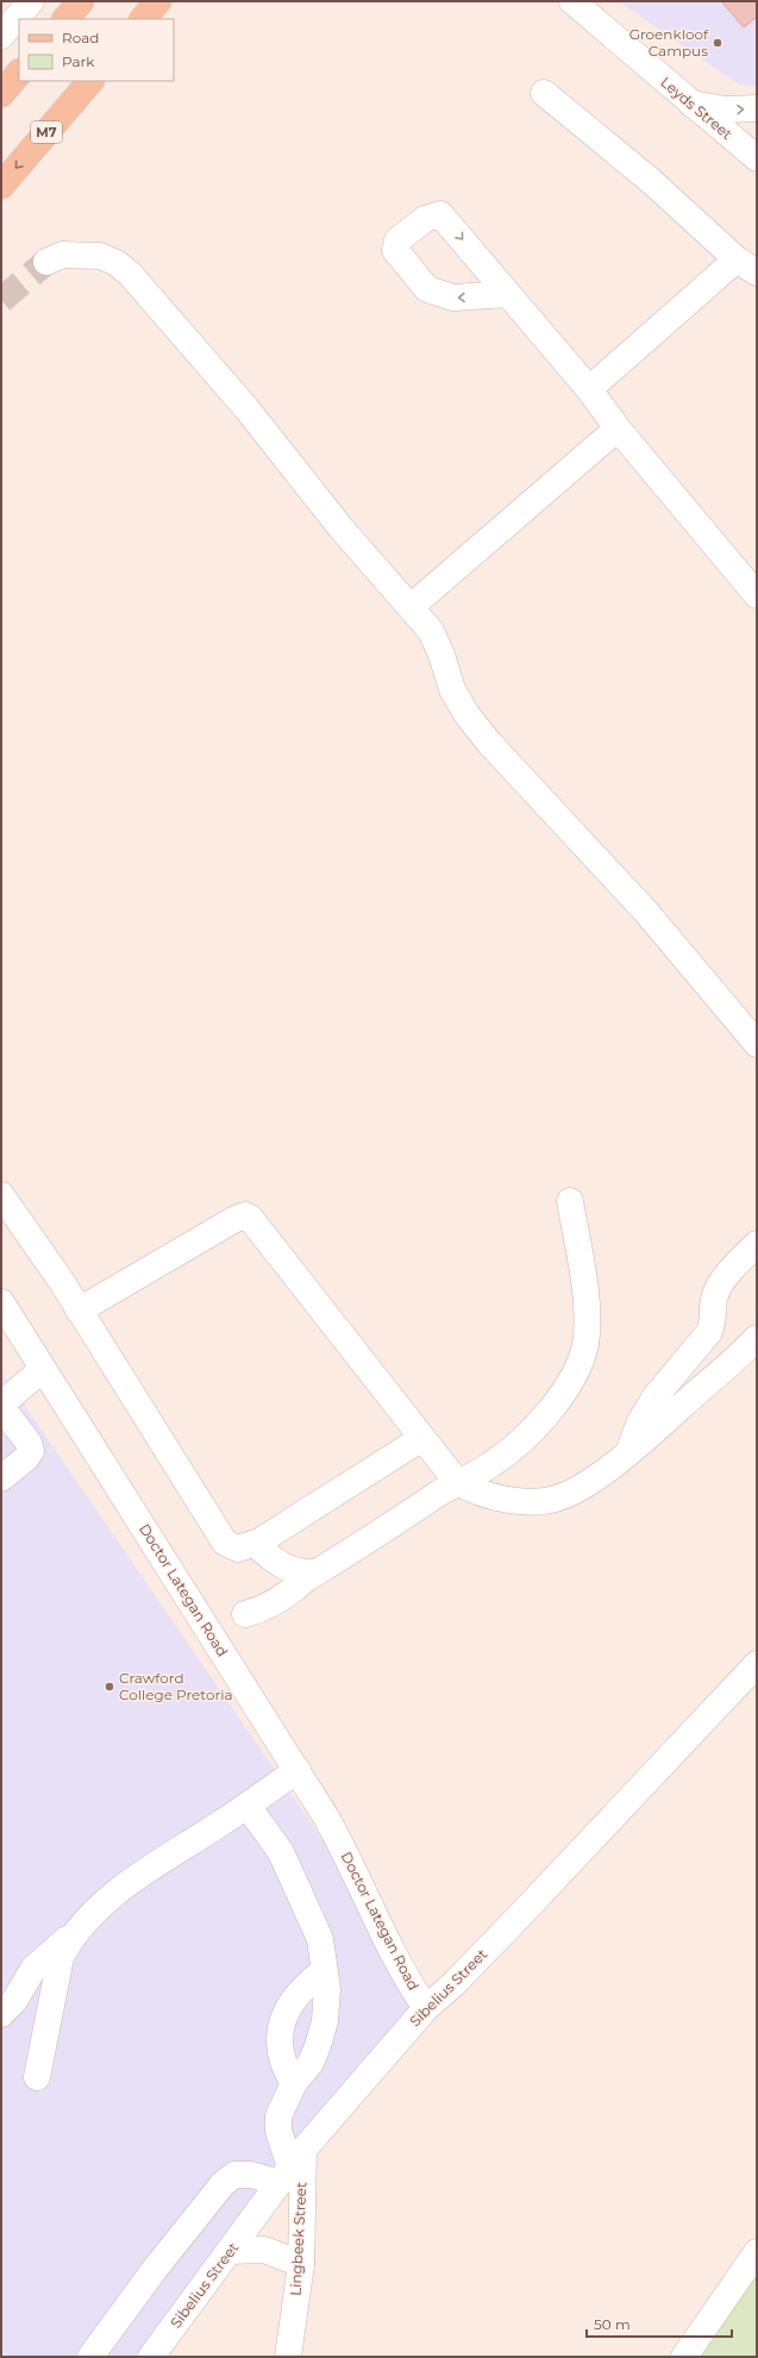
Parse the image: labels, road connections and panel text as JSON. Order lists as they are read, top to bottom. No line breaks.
{"streets":{"main road":["M7"],"street":["Leyds Street","Doctor Lategan Road","Sibelius Street","Lingbeek Street"]},"crossings":[["Doctor Lategan Road","Sibelius Street"],["Sibelius Street","Lingbeek Street"]],"places":["Groenkloof Campus","Crawford College Pretoria"],"legend":["Road","Park"],"scale_bar":"50 m"}
